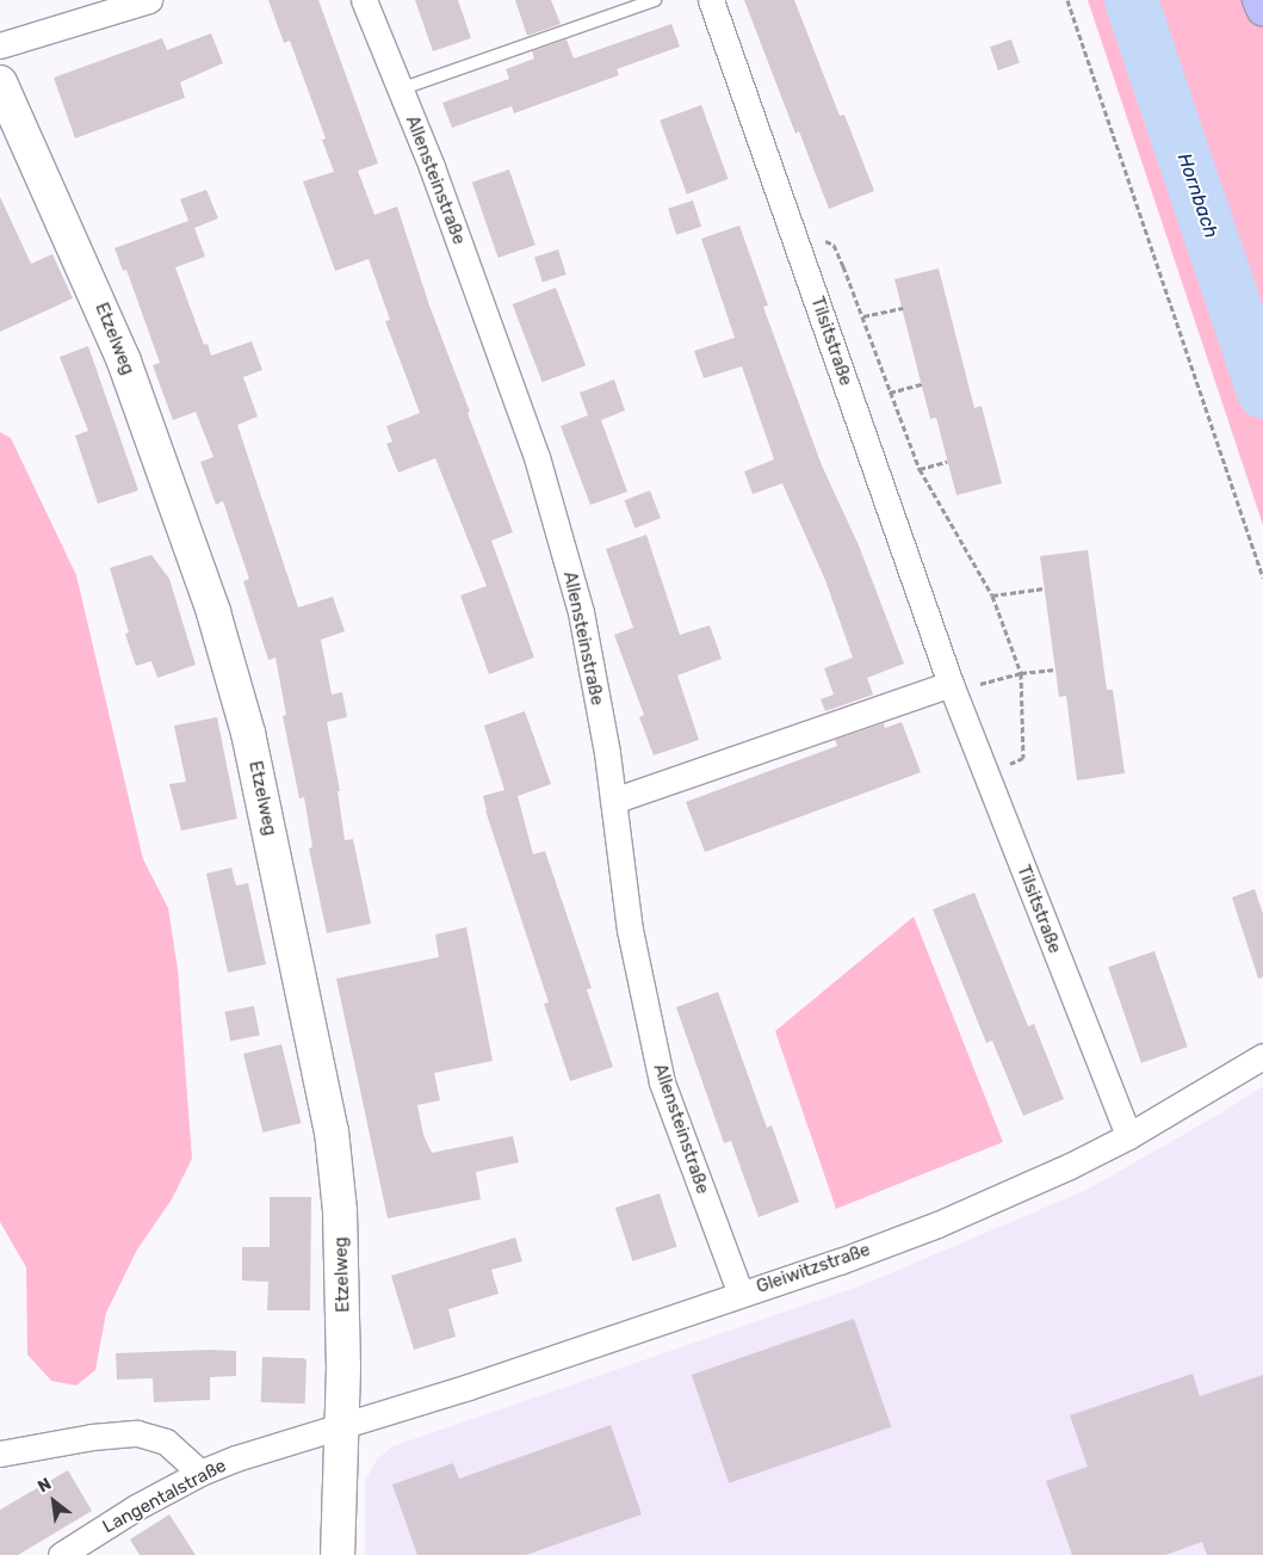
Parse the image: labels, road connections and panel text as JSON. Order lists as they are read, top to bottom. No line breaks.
{"streets":{"street":["Allensteinstraße","Etzelweg","Tilsitstraße","Gleiwitzstraße","Langentalstraße"]},"crossings":[["Allensteinstraße","Gleiwitzstraße"],["Etzelweg","Gleiwitzstraße"],["Etzelweg","Langentalstraße"],["Tilsitstraße","Gleiwitzstraße"],["Gleiwitzstraße","Langentalstraße"]],"water":["Hornbach"],"north":"top left"}
